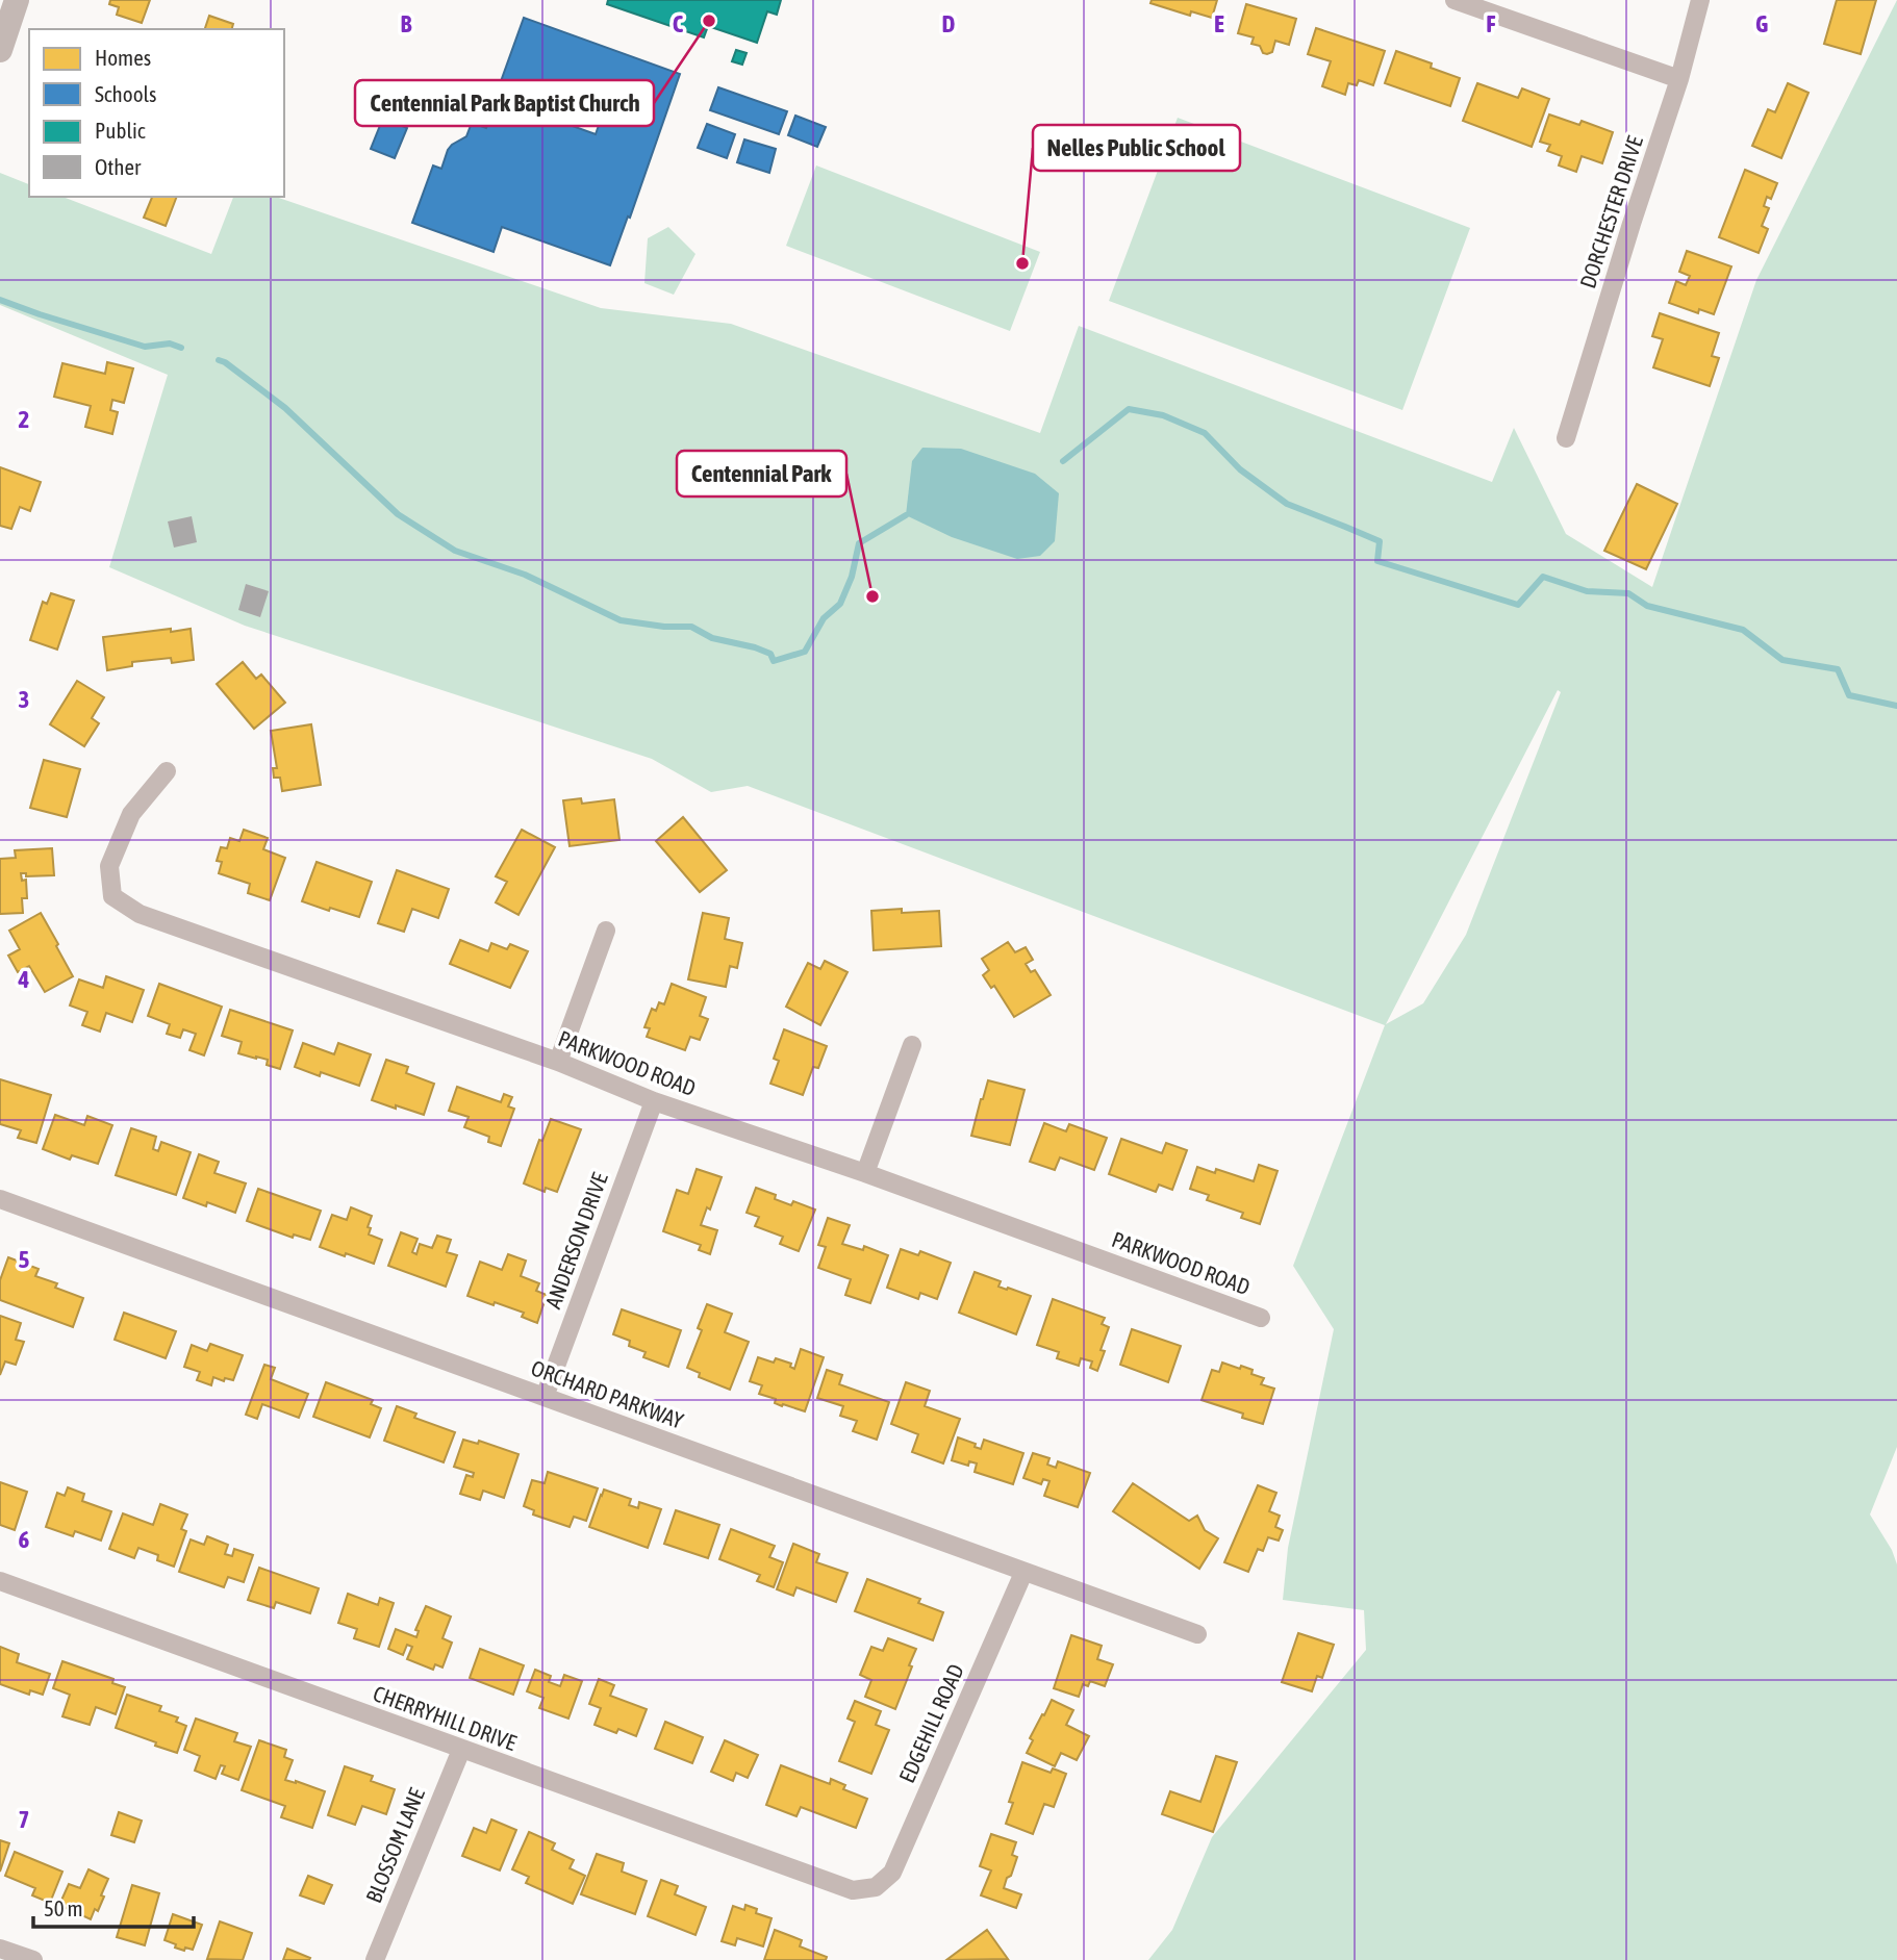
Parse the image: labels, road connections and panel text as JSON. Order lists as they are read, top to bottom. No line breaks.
{"streets":{"street":["DORCHESTER DRIVE","PARKWOOD ROAD","ANDERSON DRIVE","ORCHARD PARKWAY","CHERRYHILL DRIVE","EDGEHILL ROAD","BLOSSOM LANE"]},"crossings":[["PARKWOOD ROAD","ANDERSON DRIVE"],["ANDERSON DRIVE","ORCHARD PARKWAY"],["ORCHARD PARKWAY","EDGEHILL ROAD"],["CHERRYHILL DRIVE","EDGEHILL ROAD"],["CHERRYHILL DRIVE","BLOSSOM LANE"]],"places":["Centennial Park Baptist Church","Nelles Public School","Centennial Park"],"legend":["Homes","Schools","Public","Other"],"scale_bar":"50 m","grid":{"columns":["B","C","D","E","F","G"],"rows":["2","3","4","5","6","7"]}}
